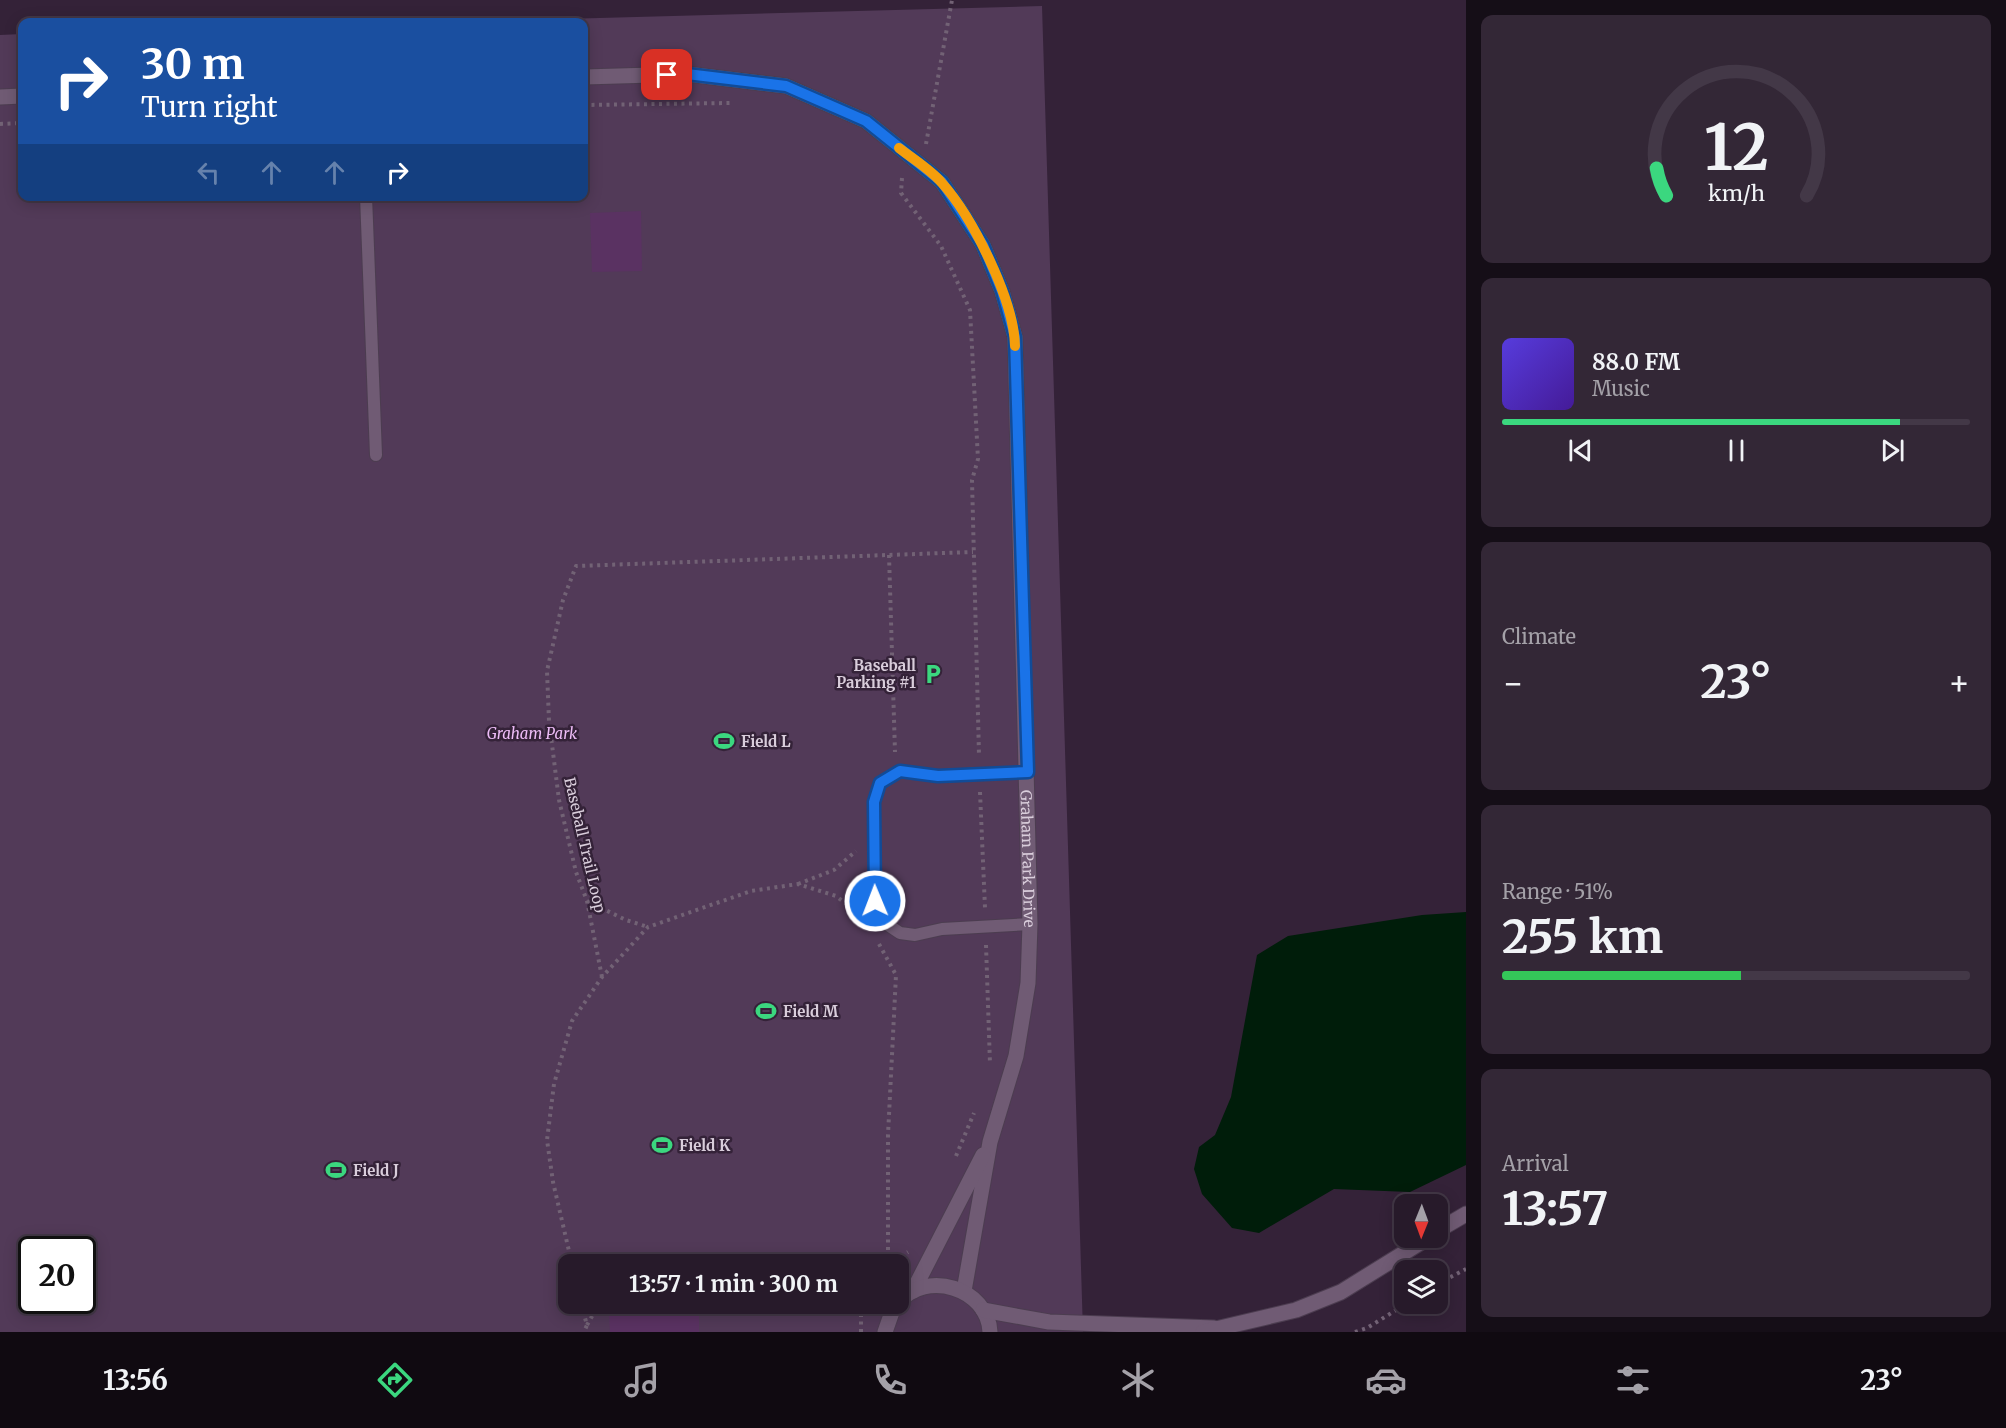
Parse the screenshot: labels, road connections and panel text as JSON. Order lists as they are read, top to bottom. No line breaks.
{"streets":{"street":["Graham Park Drive"],"path":["Baseball Trail Loop"]},"crossings":[["Baseball Trail Loop","Graham Park Drive"]],"parks":["Graham Park"],"places":{"parking":["Baseball Parking #1"],"sports":["Field L","Field M","Field K","Field J"]},"north":"bottom","page":{"turn":["30 m","Turn right"],"song":["88.0 FM","Music"],"tile":["Climate",["Range · 51%","255 km"],["Arrival","13:57"]],"heat":["−","23°","+"],"limit":"20","trip":"13:57 · 1 min · 300 m","tabs":["13:56","23°"],"gauge":["12","km/h"]}}
